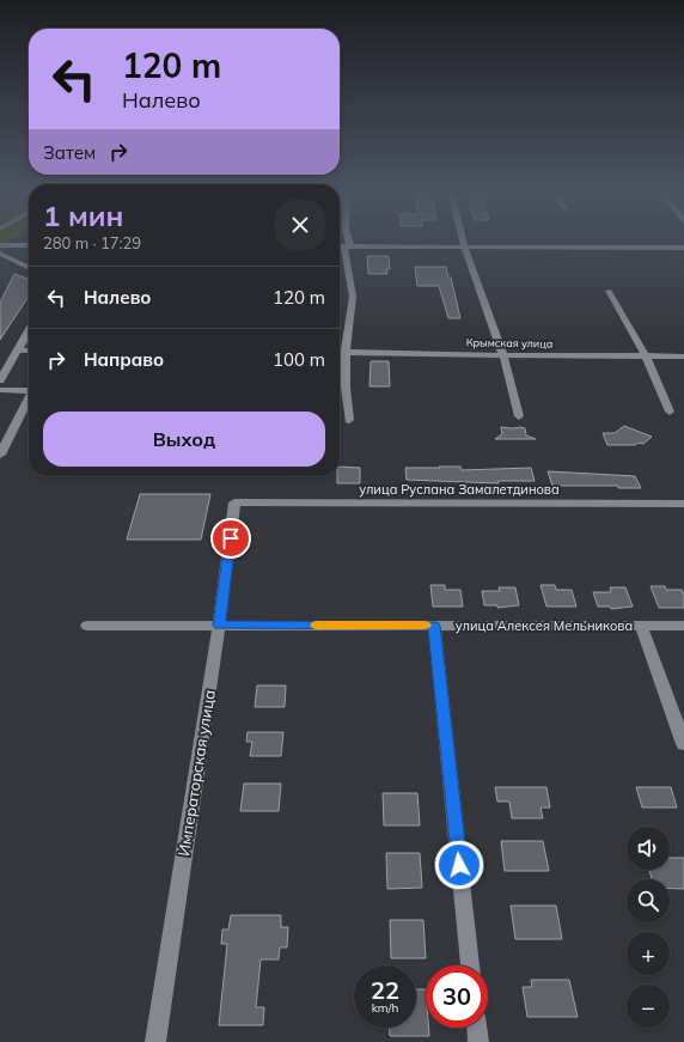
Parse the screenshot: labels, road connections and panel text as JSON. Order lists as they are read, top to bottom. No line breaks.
{"streets":{"street":["Крымская улица","улица Руслана Замалетдинова","улица Алексея Мельникова","Императорская улица"]},"crossings":[["улица Руслана Замалетдинова","Императорская улица"],["улица Алексея Мельникова","Императорская улица"]],"page":{"turn":["120 m","Налево"],"then":"Затем","heading":["1 мин","280 m · 17:29"],"list":[{"name":"Налево","value":"120 m"},{"name":"Направо","value":"100 m"}],"buttons":"Выход","map_buttons":["+","−"],"speed":"22 km/h","limit":"30"}}
